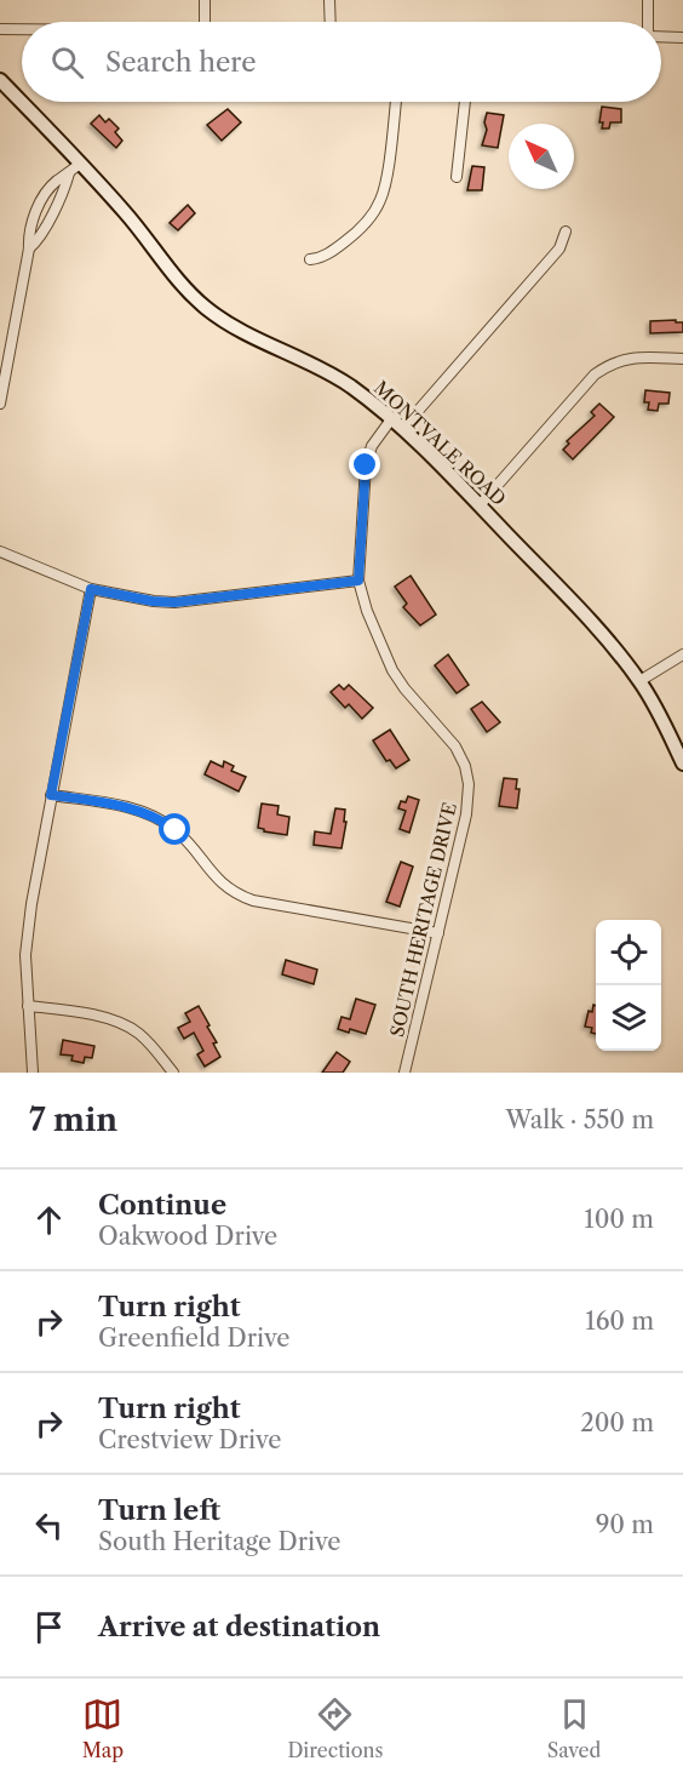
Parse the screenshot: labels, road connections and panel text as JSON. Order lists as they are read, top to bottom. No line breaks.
{"streets":{"main road":["MONTVALE ROAD"],"street":["SOUTH HERITAGE DRIVE"]},"crossings":[["MONTVALE ROAD","SOUTH HERITAGE DRIVE"]],"north":"top left","page":{"search":"Search here","heading":["7 min","Walk · 550 m"],"list":[["Continue","Oakwood Drive","100 m"],["Turn right","Greenfield Drive","160 m"],["Turn right","Crestview Drive","200 m"],["Turn left","South Heritage Drive","90 m"],"Arrive at destination"],"nav":["Map","Directions","Saved"]}}
